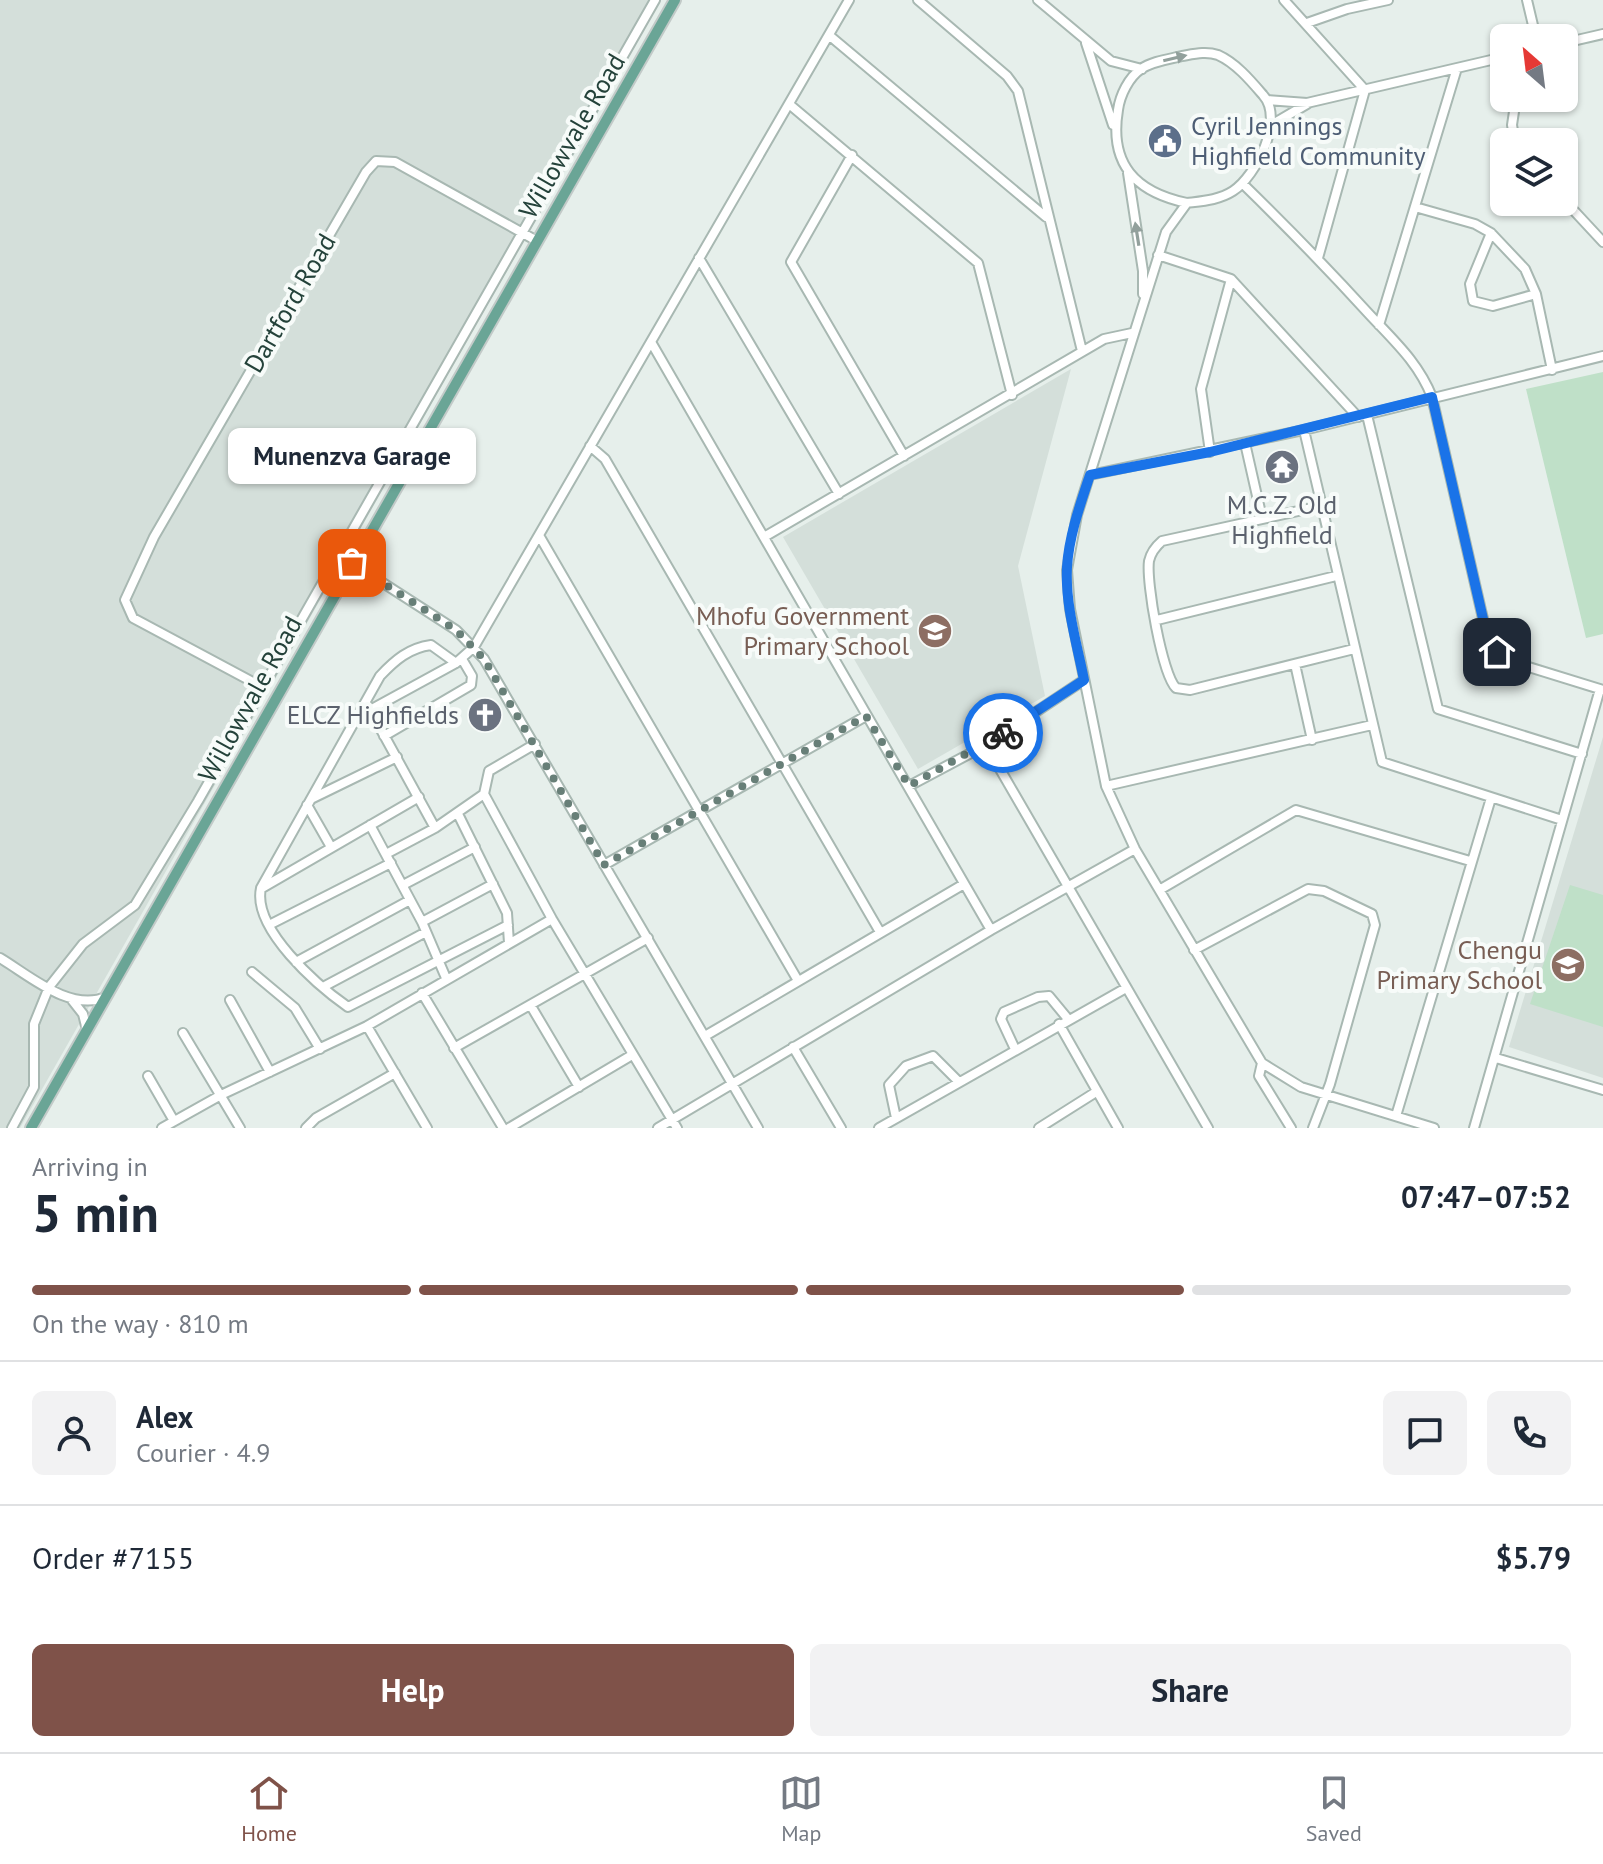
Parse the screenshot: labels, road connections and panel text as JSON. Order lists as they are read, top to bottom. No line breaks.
{"streets":{"main road":["Willowvale Road"],"street":["Dartford Road"]},"crossings":[["Willowvale Road","Dartford Road"]],"places":{"public building":["Cyril Jennings Highfield Community"],"temple":["M.C.Z. Old Highfield"],"other":["Munenzva Garage"],"school or university":["Mhofu Government Primary School","Chengu Primary School"],"church":["ELCZ Highfields"]},"north":"top left","page":{"bubble":"Munenzva Garage","heading":["5 min","Arriving in","07:47–07:52"],"panel":["Alex","Courier · 4.9","Order #7155","$5.79"],"bar":"On the way · 810 m","buttons":["Help","Share"],"tabs":["Home","Map","Saved"]}}
